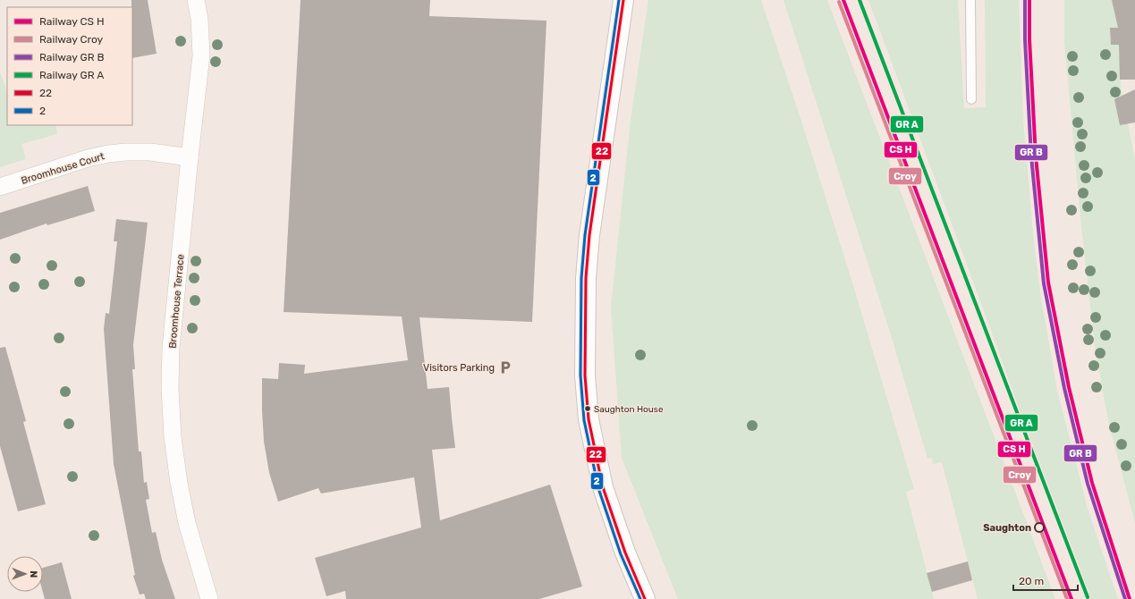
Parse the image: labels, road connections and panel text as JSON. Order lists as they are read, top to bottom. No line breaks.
{"streets":{"street":["Broomhouse Court","Broomhouse Terrace"]},"crossings":[["Broomhouse Court","Broomhouse Terrace"]],"places":{"parking":["Visitors Parking"],"other":["Saughton House","Saughton"]},"lines":["transit line 22","transit line 2","rail line Croy"],"legend":["Railway CS H","Railway Croy","Railway GR B","Railway GR A","22","2"],"scale_bar":"20 m","north":"right"}
